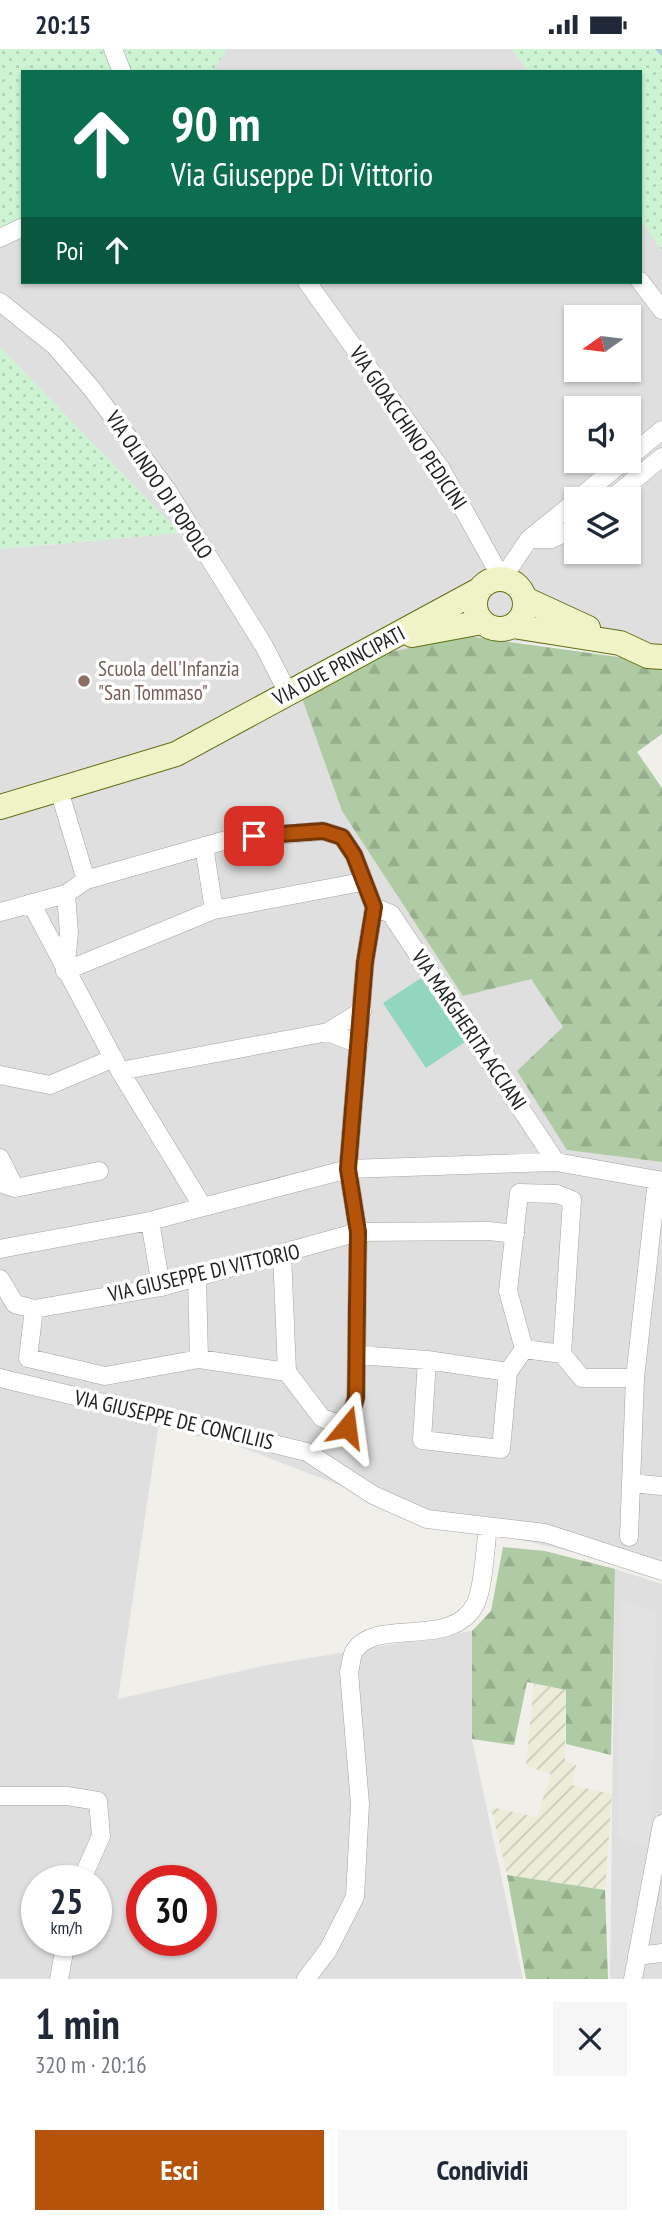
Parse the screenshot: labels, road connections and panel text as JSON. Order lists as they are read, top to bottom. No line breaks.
{"streets":{"street":["VIA GIOACCHINO PEDICINI","VIA OLINDO DI POPOLO","VIA DUE PRINCIPATI","VIA MARGHERITA ACCIANI","VIA GIUSEPPE DI VITTORIO","VIA GIUSEPPE DE CONCILIIS"]},"crossings":[["VIA GIOACCHINO PEDICINI","VIA DUE PRINCIPATI"],["VIA OLINDO DI POPOLO","VIA DUE PRINCIPATI"]],"places":["Scuola dell'Infanzia \"San Tommaso\""],"north":"left","page":{"status":"20:15","turn":["90 m","Via Giuseppe Di Vittorio"],"then":"Poi","speed":"25 km/h","limit":"30","heading":["1 min","320 m · 20:16"],"buttons":["Esci","Condividi"]}}
